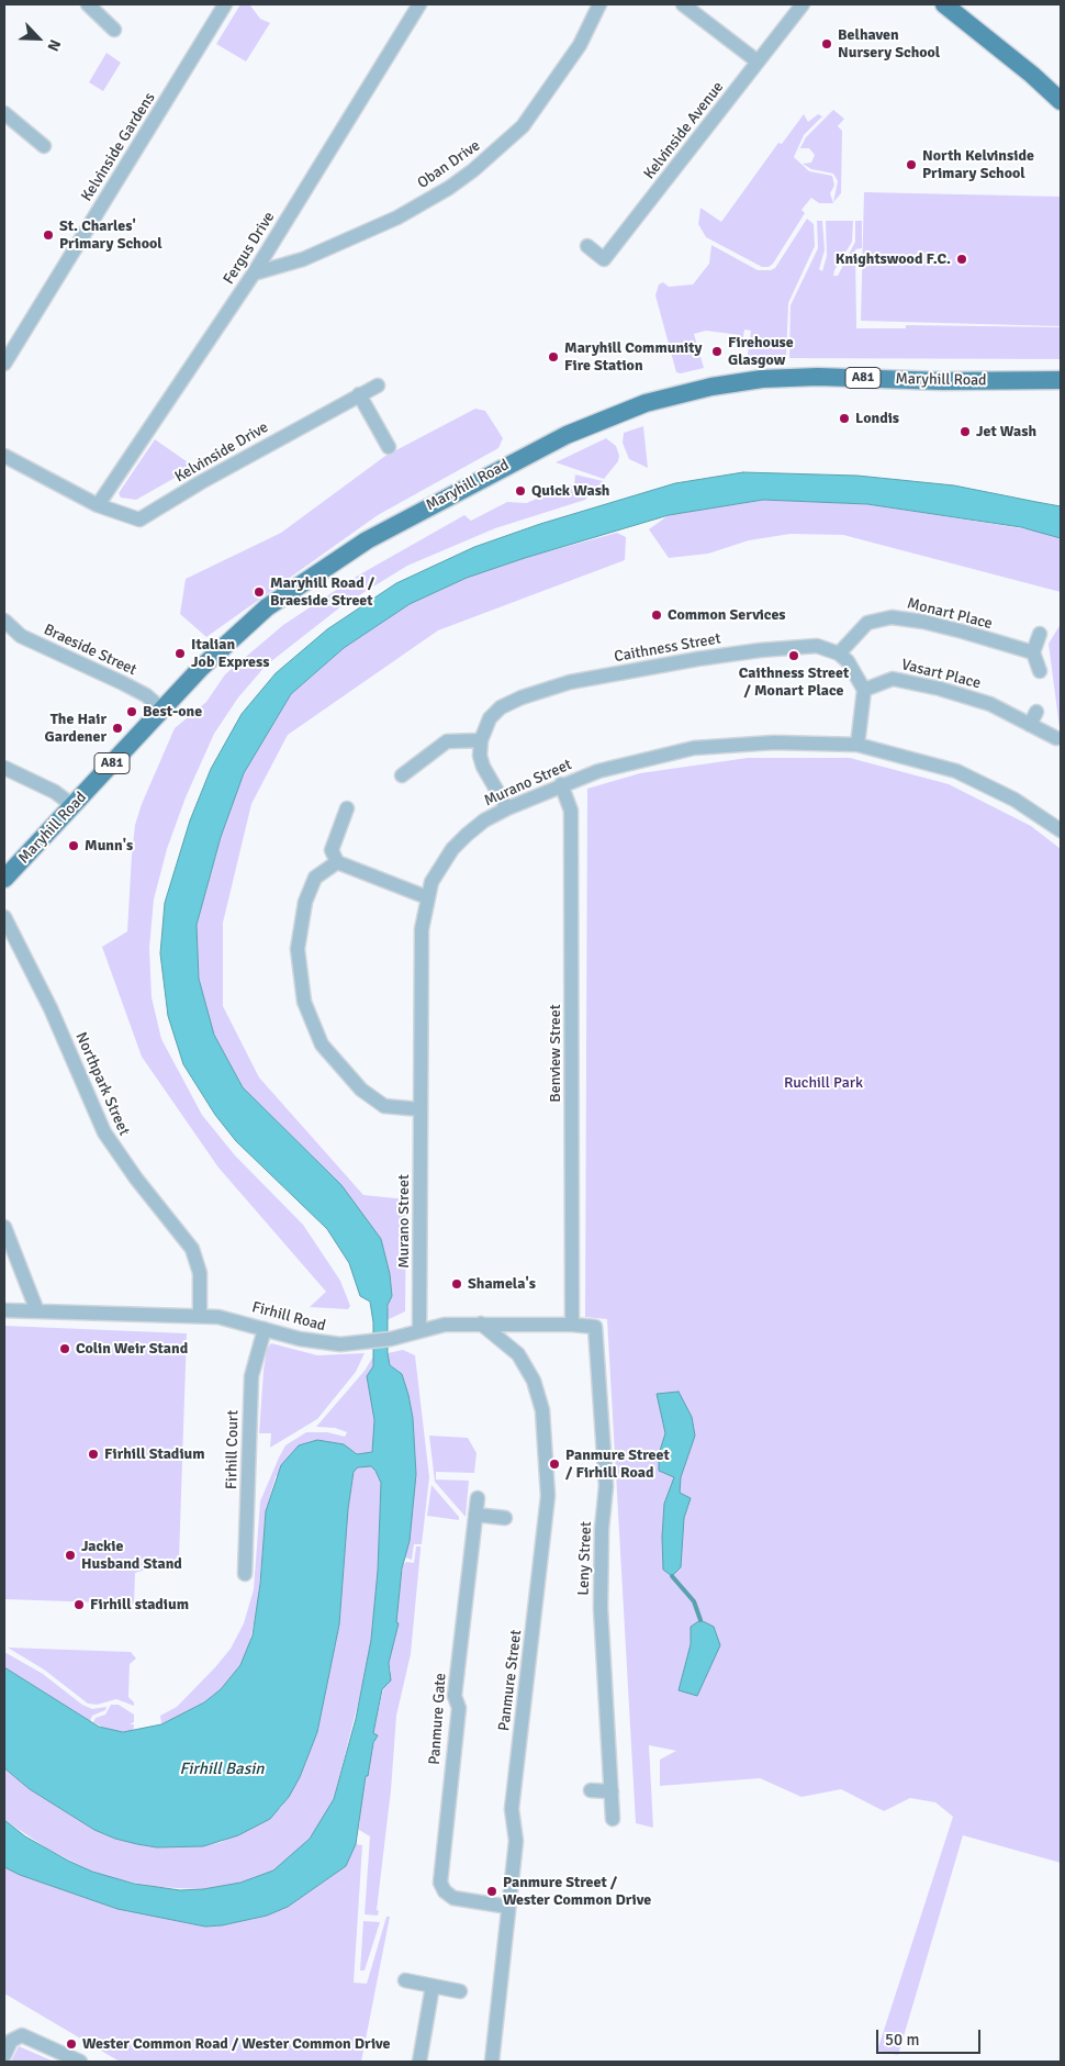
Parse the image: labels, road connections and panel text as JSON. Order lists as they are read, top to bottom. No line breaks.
{"streets":{"main road":["A81","Maryhill Road"],"street":["Kelvinside Avenue","Kelvinside Gardens","Oban Drive","Fergus Drive","Kelvinside Drive","Monart Place","Caithness Street","Braeside Street","Vasart Place","Murano Street","Benview Street","Northpark Street","Firhill Road","Firhill Court","Leny Street","Panmure Street","Panmure Gate"]},"crossings":[["Oban Drive","Fergus Drive"],["Fergus Drive","Kelvinside Drive"],["Maryhill Road","Braeside Street"],["Monart Place","Caithness Street"],["Murano Street","Benview Street"],["Murano Street","Firhill Road"],["Benview Street","Firhill Road"],["Northpark Street","Firhill Road"],["Firhill Road","Firhill Court"],["Firhill Road","Leny Street"],["Firhill Road","Panmure Street"],["Panmure Street","Panmure Gate"]],"water":["Firhill Basin"],"parks":["Ruchill Park"],"places":["Belhaven Nursery School","North Kelvinside Primary School","St. Charles' Primary School","Knightswood F.C.","Firehouse Glasgow","Maryhill Community Fire Station","Londis","Jet Wash","Quick Wash","Maryhill Road / Braeside Street","Common Services","Italian Job Express","Caithness Street / Monart Place","Best-one","The Hair Gardener","Munn's","Shamela's","Colin Weir Stand","Firhill Stadium","Panmure Street / Firhill Road","Jackie Husband Stand","Firhill stadium","Panmure Street / Wester Common Drive","Wester Common Road / Wester Common Drive"],"scale_bar":"50 m","north":"bottom right"}
